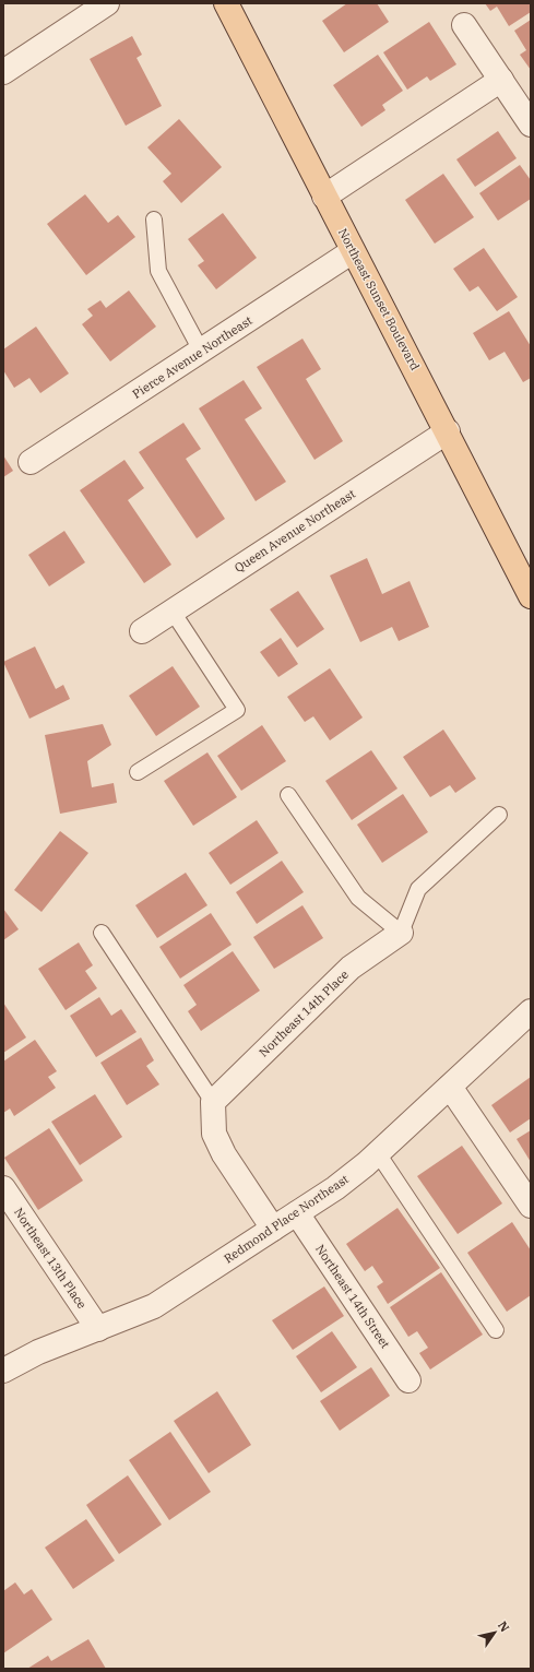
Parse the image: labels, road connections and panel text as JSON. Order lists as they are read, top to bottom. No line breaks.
{"streets":{"main road":["Northeast Sunset Boulevard"],"street":["Pierce Avenue Northeast","Queen Avenue Northeast","Northeast 14th Place","Redmond Place Northeast","Northeast 13th Place","Northeast 14th Street"]},"crossings":[["Northeast Sunset Boulevard","Pierce Avenue Northeast"],["Northeast Sunset Boulevard","Queen Avenue Northeast"],["Redmond Place Northeast","Northeast 13th Place"],["Redmond Place Northeast","Northeast 14th Street"]],"north":"top right"}
